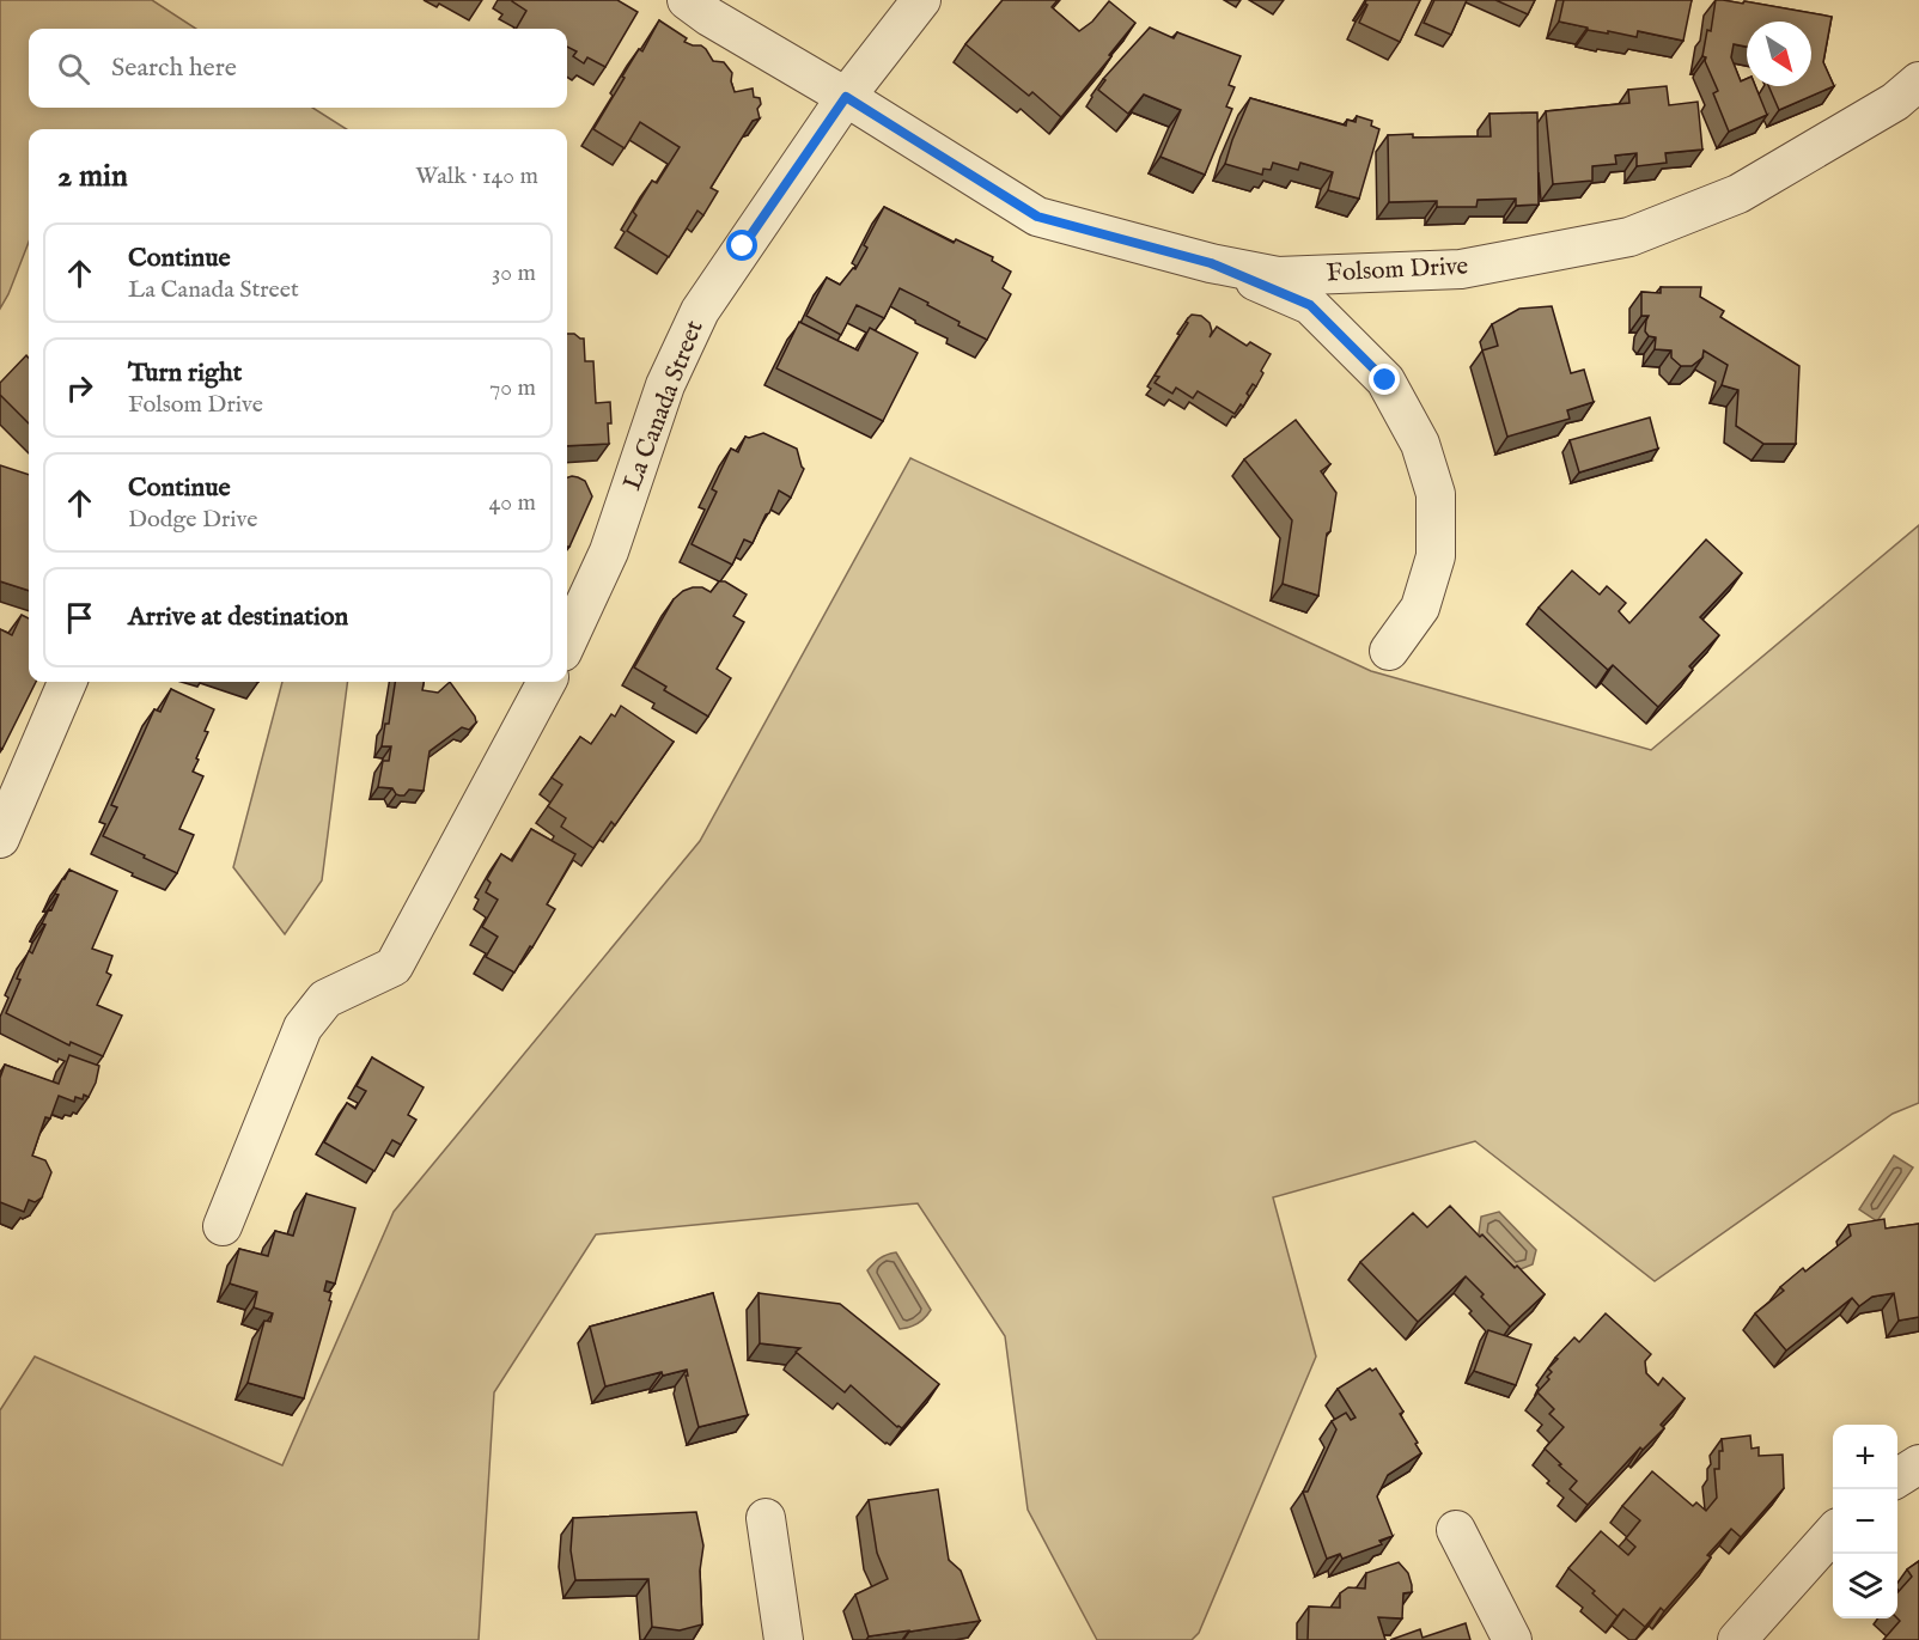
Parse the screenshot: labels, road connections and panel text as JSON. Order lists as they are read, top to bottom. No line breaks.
{"streets":{"street":["Folsom Drive","La Canada Street"]},"crossings":[["Folsom Drive","La Canada Street"]],"north":"bottom right","page":{"search":"Search here","heading":["2 min","Walk · 140 m"],"list":[["Continue","La Canada Street","30 m"],["Turn right","Folsom Drive","70 m"],["Continue","Dodge Drive","40 m"],"Arrive at destination"],"map_buttons":["+","−"]}}
